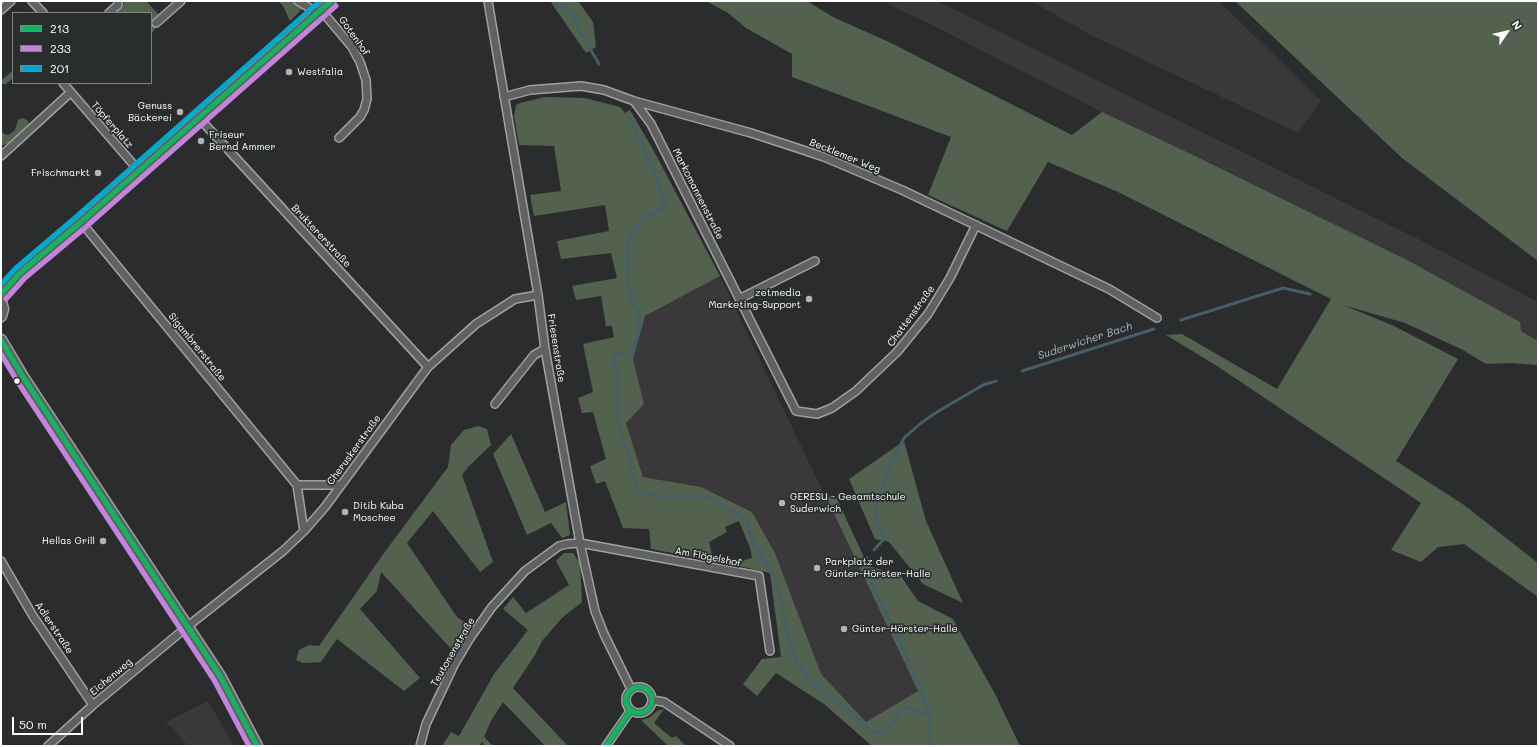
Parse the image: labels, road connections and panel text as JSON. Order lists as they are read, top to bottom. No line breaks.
{"streets":{"street":["Gotenhof","Töpferplatz","Becklemer Weg","Markomannenstraße","Bruktererstraße","Chattenstraße","Sigambrerstraße","Friesenstraße","Cheruskerstraße","Am Flögelshof","Adlerstraße","Teutonenstraße","Eichenweg"]},"crossings":[["Becklemer Weg","Markomannenstraße"],["Becklemer Weg","Chattenstraße"],["Becklemer Weg","Friesenstraße"],["Markomannenstraße","Chattenstraße"],["Bruktererstraße","Cheruskerstraße"],["Friesenstraße","Cheruskerstraße"],["Friesenstraße","Am Flögelshof"],["Friesenstraße","Teutonenstraße"],["Cheruskerstraße","Eichenweg"],["Am Flögelshof","Teutonenstraße"],["Adlerstraße","Eichenweg"]],"water":["Suderwicher Bach"],"places":["Westfalia","Genuss Bäckerei","Friseur Bernd Ammer","Frischmarkt","zetmedia Marketing-Support","GERESU - Gesamtschule Suderwich","Ditib Kuba Moschee","Hellas Grill","Parkplatz der Günter-Hörster-Halle","Günter-Hörster-Halle"],"lines":["transit line 213","transit line 201","transit line 233"],"legend":["213","233","201"],"scale_bar":"50 m","north":"top right"}
